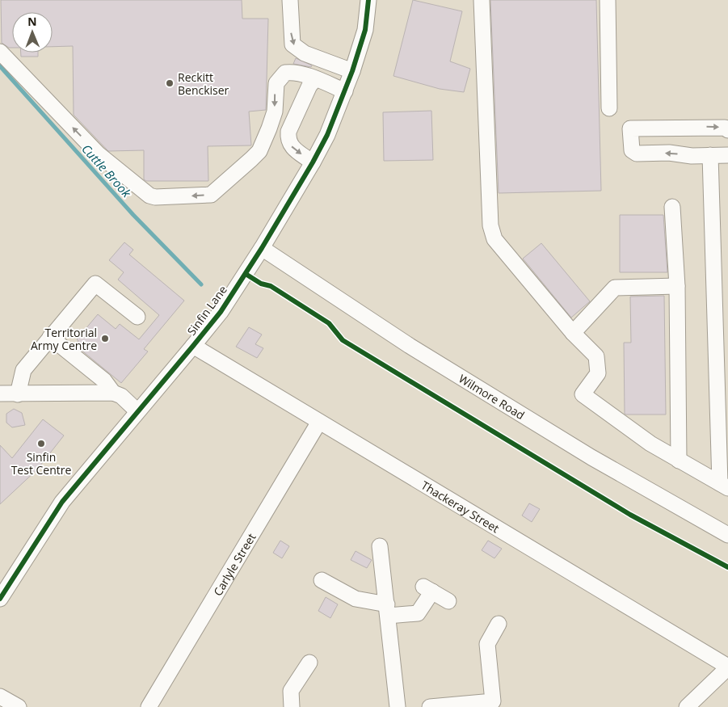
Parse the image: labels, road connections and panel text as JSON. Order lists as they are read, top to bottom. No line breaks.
{"streets":{"street":["Sinfin Lane","Wilmore Road","Thackeray Street","Carlyle Street"]},"crossings":[["Sinfin Lane","Wilmore Road"],["Sinfin Lane","Thackeray Street"],["Thackeray Street","Carlyle Street"]],"water":["Cuttle Brook"],"places":["Reckitt Benckiser","Territorial Army Centre","Sinfin Test Centre"],"north":"top"}
